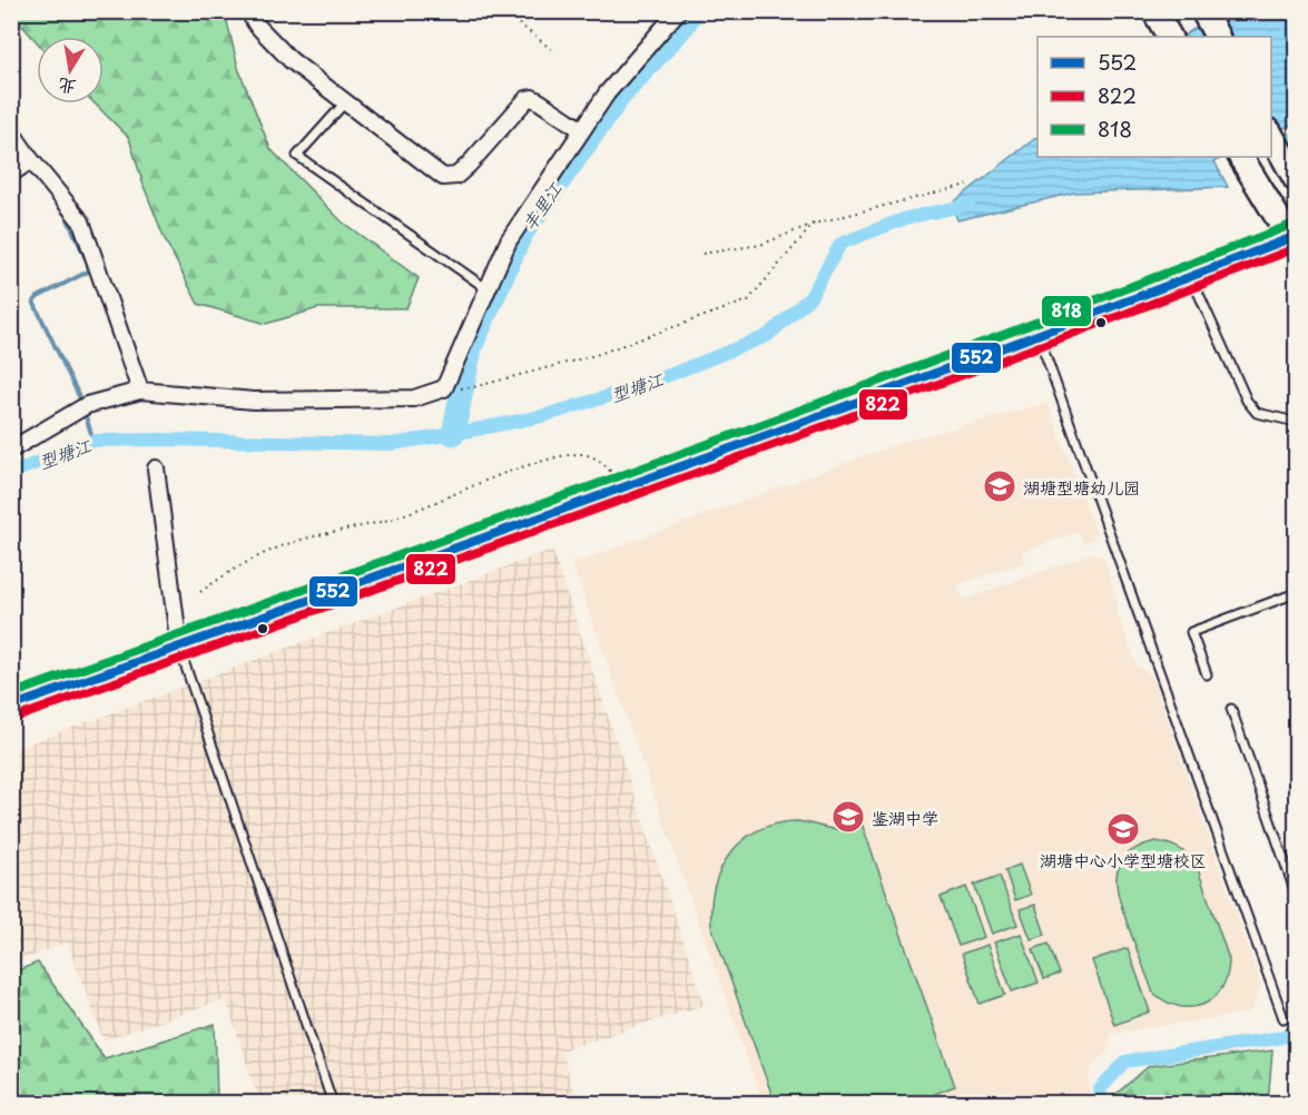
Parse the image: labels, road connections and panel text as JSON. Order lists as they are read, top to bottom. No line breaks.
{"water":["丰里江","型塘江"],"places":{"school or university":["湖塘型塘幼儿园","鉴湖中学","湖塘中心小学型塘校区"]},"lines":["transit line 818","transit line 552","transit line 822"],"legend":["552","822","818"],"north":"bottom"}
